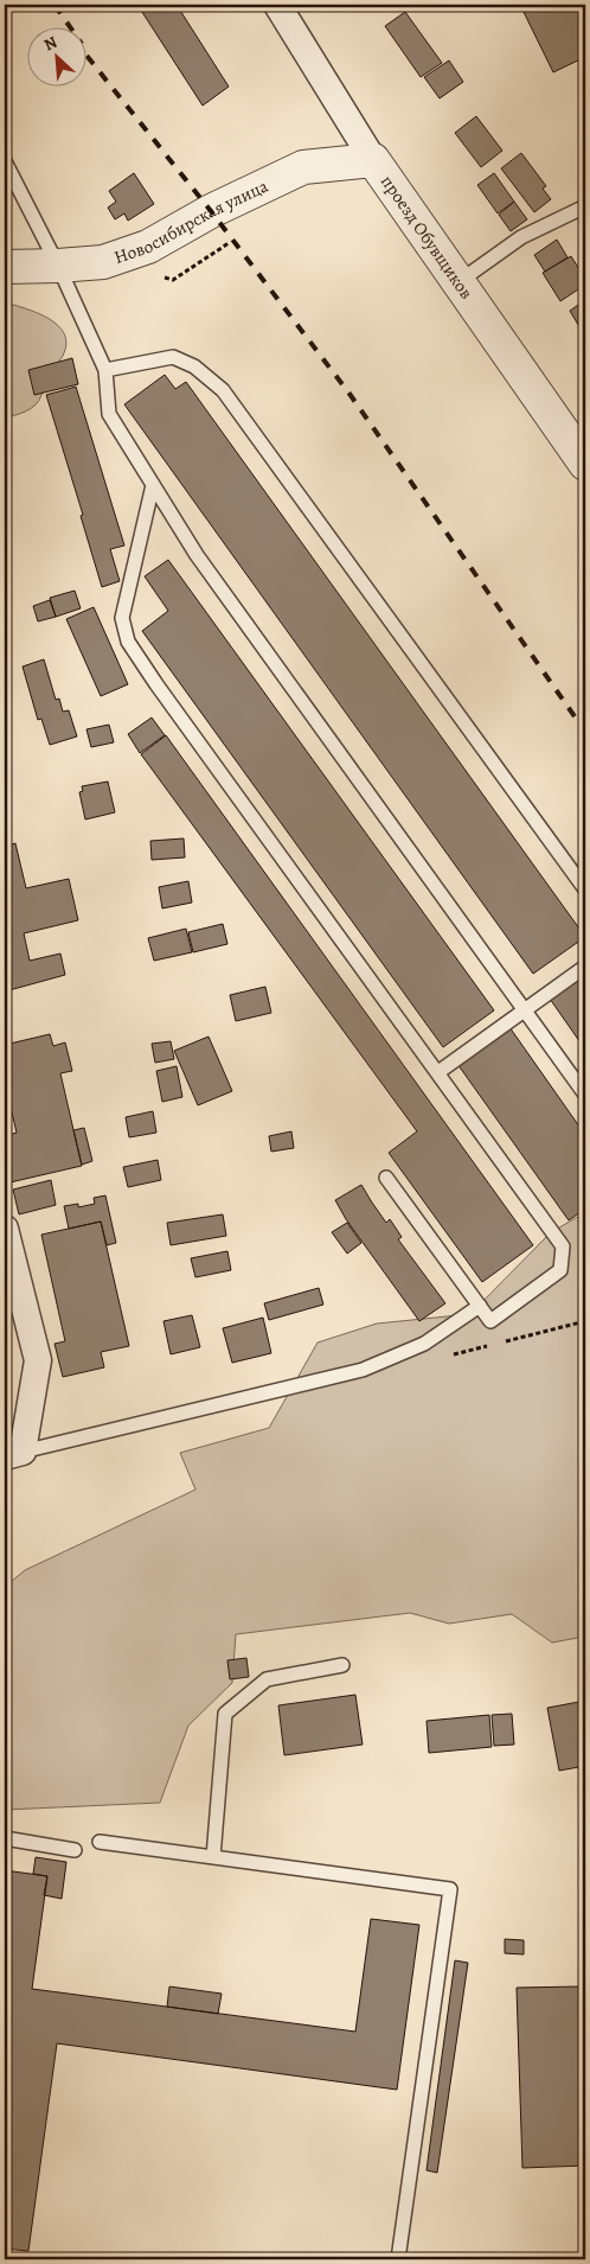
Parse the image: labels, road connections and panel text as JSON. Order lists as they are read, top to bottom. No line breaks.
{"streets":{"street":["Новосибирская улица","проезд Обувщиков"]},"crossings":[["Новосибирская улица","проезд Обувщиков"]],"north":"top left"}
